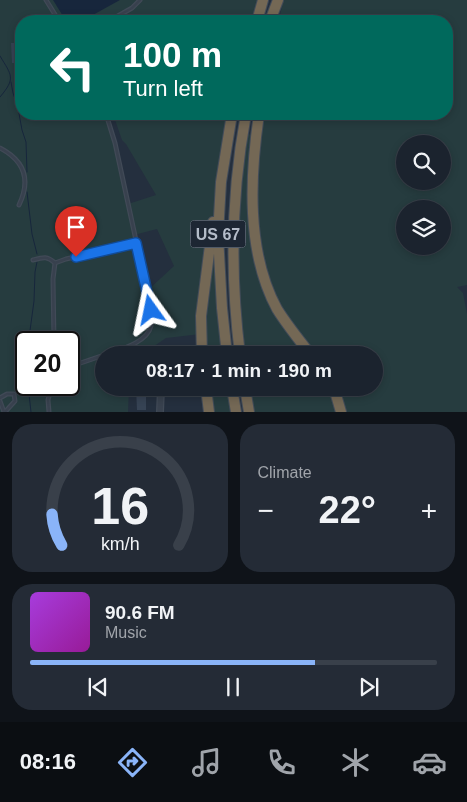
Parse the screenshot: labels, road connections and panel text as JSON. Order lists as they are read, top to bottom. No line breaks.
{"streets":{"highway":["US 67"]},"page":{"turn":["100 m","Turn left"],"limit":"20","trip":"08:17 · 1 min · 190 m","tile":"Climate","heat":["−","22°","+"],"song":["90.6 FM","Music"],"tabs":"08:16","gauge":["16","km/h"]}}
